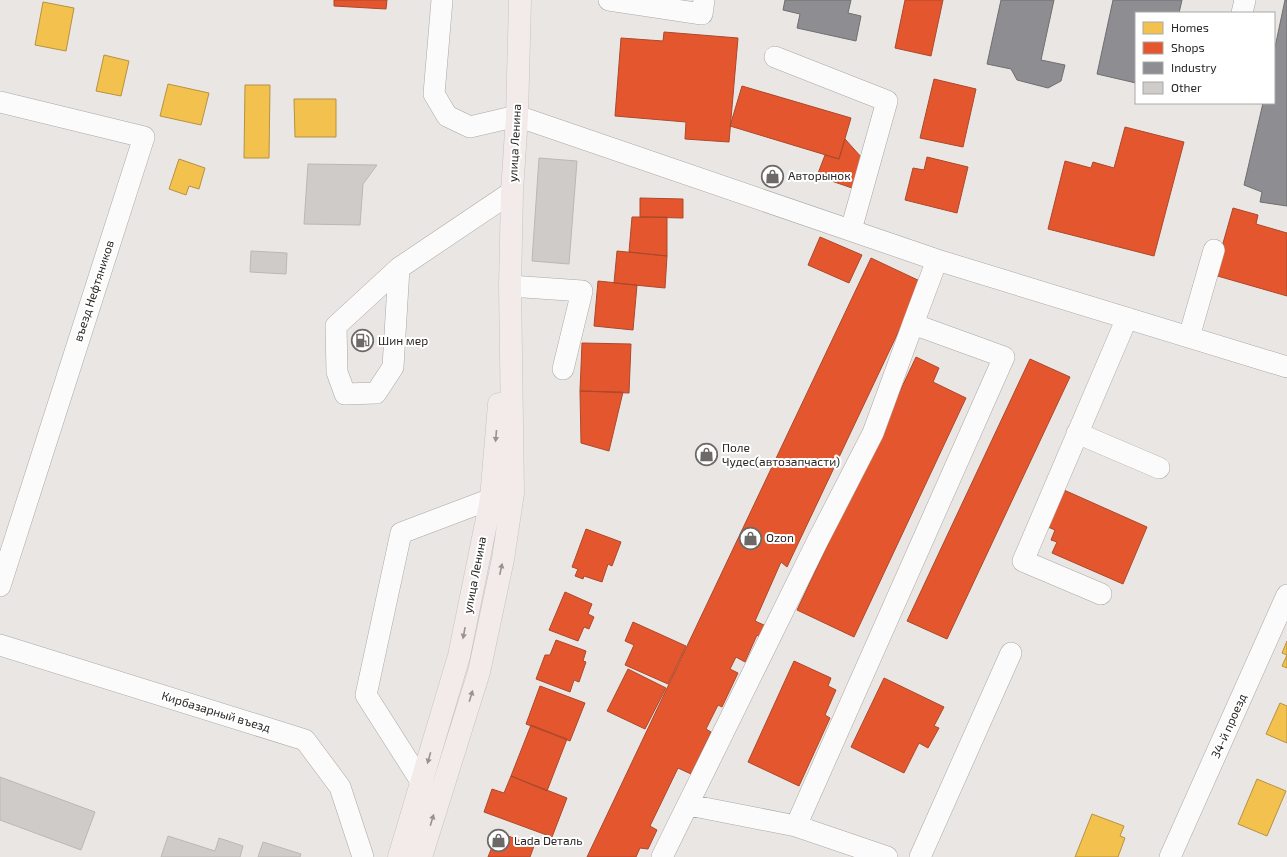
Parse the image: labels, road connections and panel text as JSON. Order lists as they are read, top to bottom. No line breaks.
{"streets":{"main road":["улица Ленина"],"street":["въезд Нефтяников","Кирбазарный въезд","34-й проезд"]},"places":{"shop":["Авторынок","Поле Чудес(автозапчасти)","Ozon","Lada Dеталь"],"fuel station":["Шин мер"]},"legend":["Homes","Shops","Industry","Other"]}
